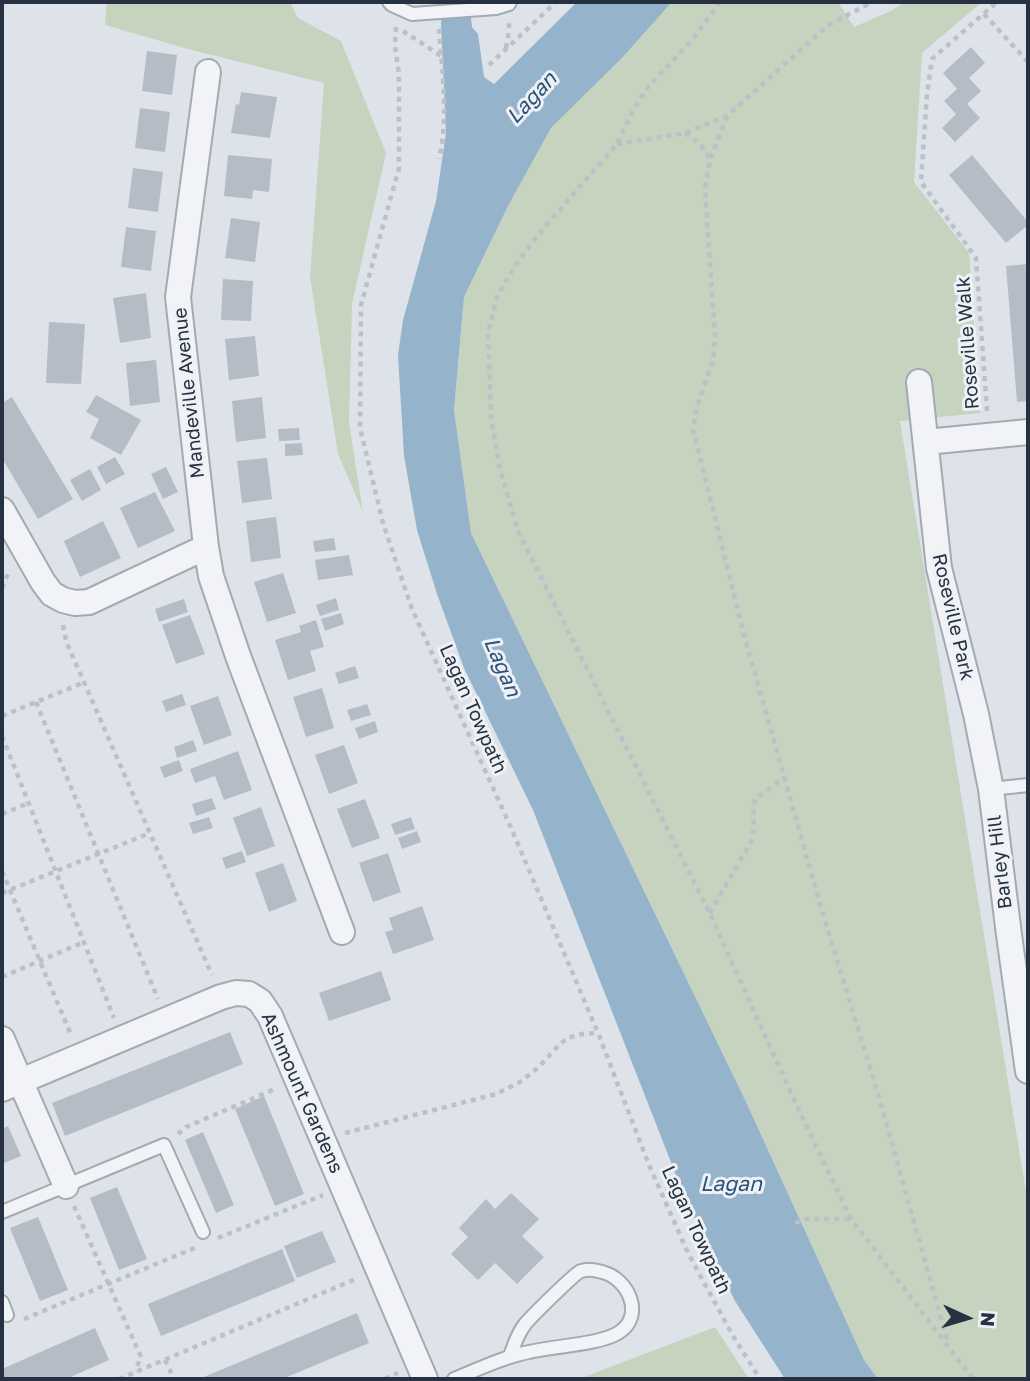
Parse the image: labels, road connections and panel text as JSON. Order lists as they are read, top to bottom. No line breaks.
{"streets":{"street":["Mandeville Avenue","Roseville Park","Barley Hill","Ashmount Gardens"],"path":["Roseville Walk","Lagan Towpath"]},"crossings":[["Roseville Park","Barley Hill"]],"water":["Lagan"],"north":"right"}
